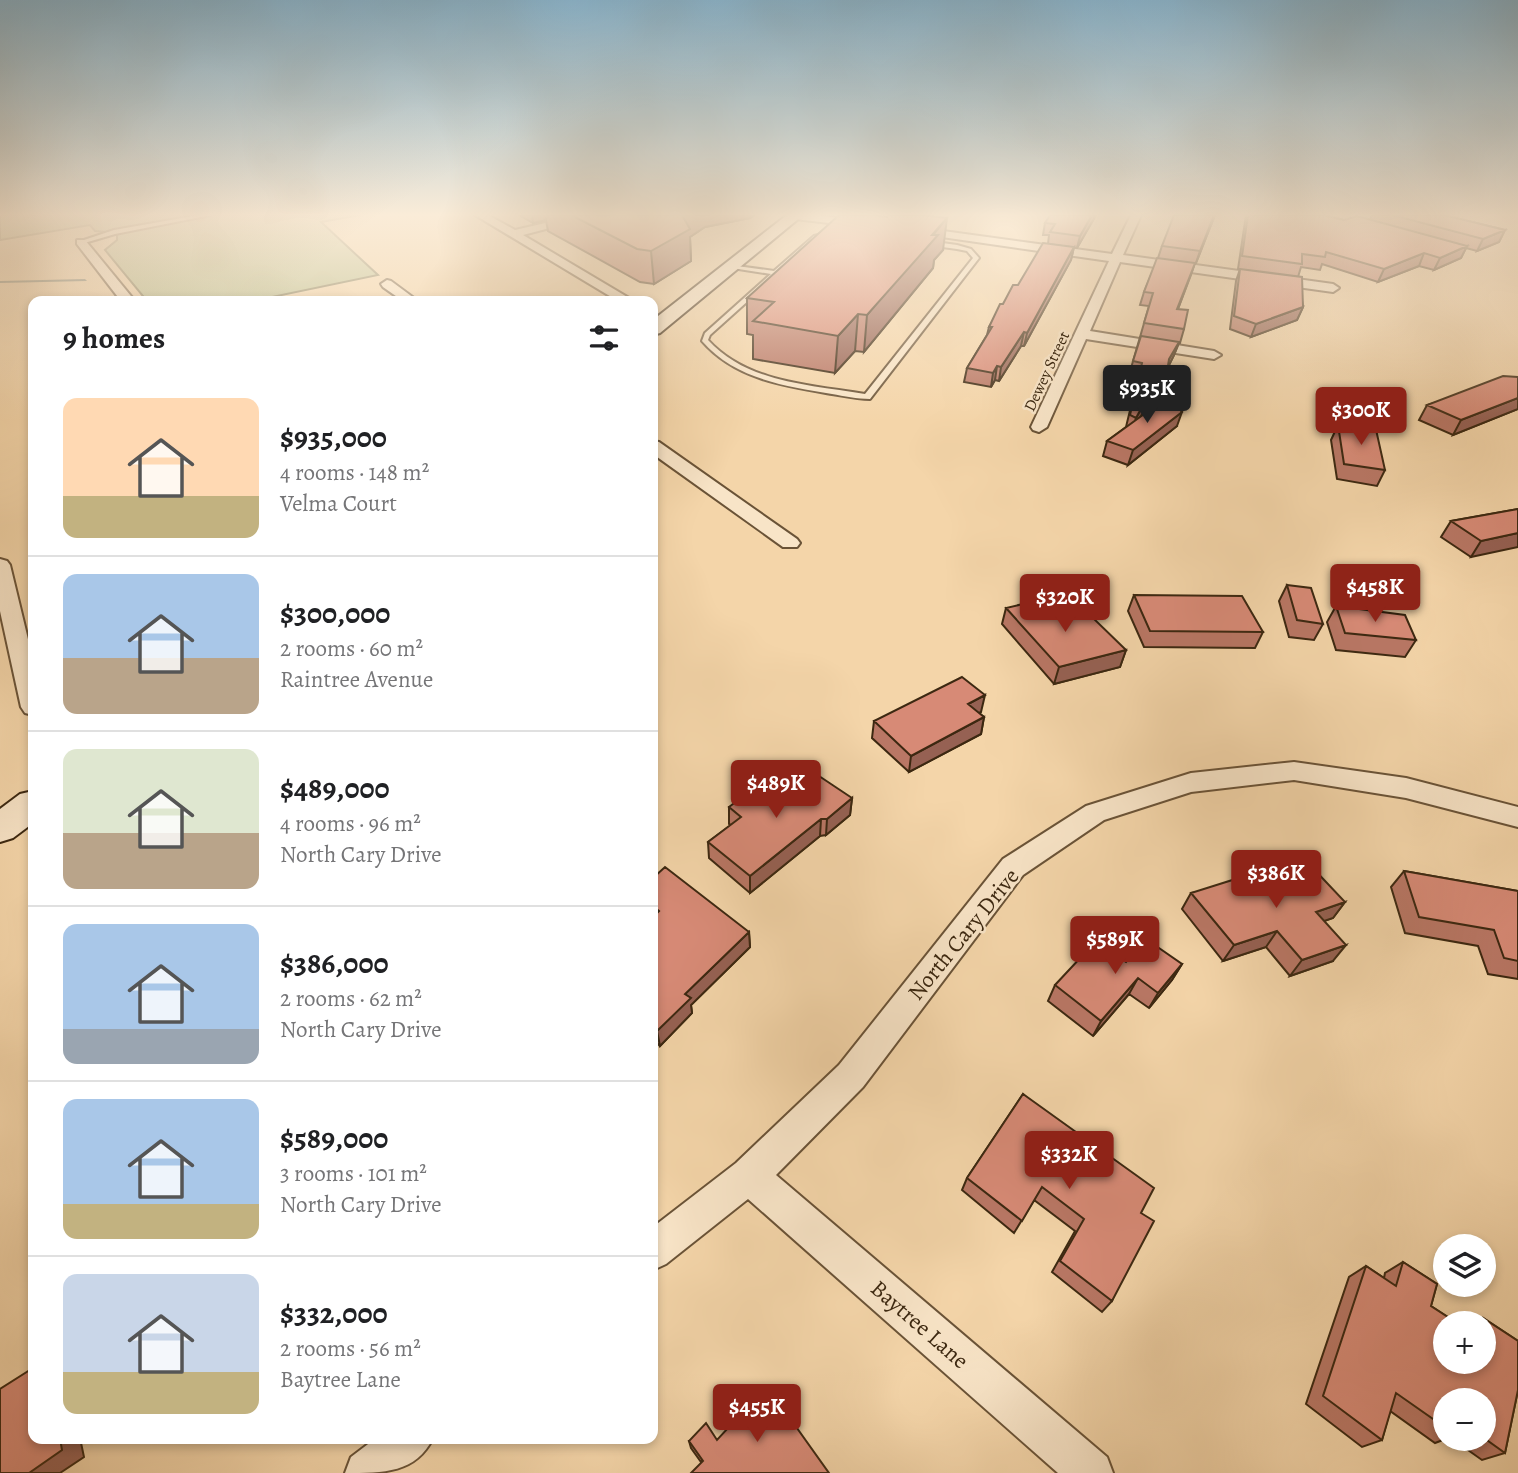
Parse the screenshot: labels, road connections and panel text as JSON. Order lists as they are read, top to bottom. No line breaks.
{"streets":{"street":["Dewey Street","North Cary Drive","Baytree Lane"]},"crossings":[["North Cary Drive","Baytree Lane"]],"page":{"heading":"9 homes","price":["$935K","$300K","$458K","$320K","$489K","$386K","$589K","$332K","$455K"],"list":[{"name":"$935,000","note":"4 rooms · 148 m² · Velma Court"},{"name":"$300,000","note":"2 rooms · 60 m² · Raintree Avenue"},{"name":"$489,000","note":"4 rooms · 96 m² · North Cary Drive"},{"name":"$386,000","note":"2 rooms · 62 m² · North Cary Drive"},{"name":"$589,000","note":"3 rooms · 101 m² · North Cary Drive"},{"name":"$332,000","note":"2 rooms · 56 m² · Baytree Lane"}],"map_buttons":["+","−"]}}
